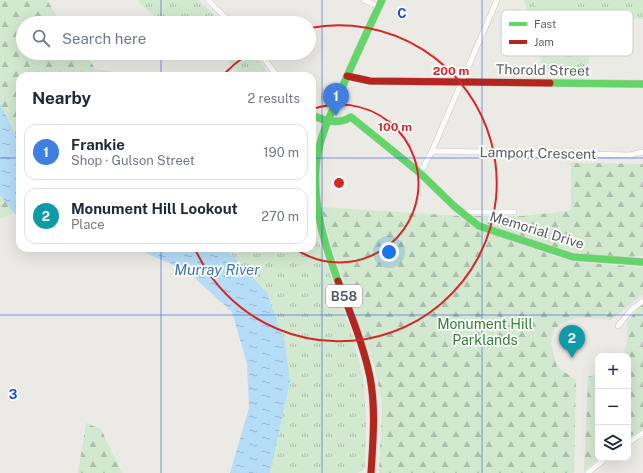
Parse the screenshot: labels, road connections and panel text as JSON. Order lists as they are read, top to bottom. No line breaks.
{"streets":{"street":["Thorold Street","Lamport Crescent","Memorial Drive","B58"]},"crossings":[["Thorold Street","B58"],["Memorial Drive","B58"]],"water":["Murray River"],"parks":["Monument Hill Parklands"],"legend":["Fast","Jam"],"page":{"search":"Search here","heading":["Nearby","2 results"],"pins":["1","2"],"list":[{"mark":"1","name":"Frankie","note":"Shop · Gulson Street","value":"190 m"},{"mark":"2","name":"Monument Hill Lookout","note":"Place","value":"270 m"}],"map_buttons":["+","−"]},"grid":{"columns":["C"],"rows":["3"]},"rings":["200 m","100 m"]}
